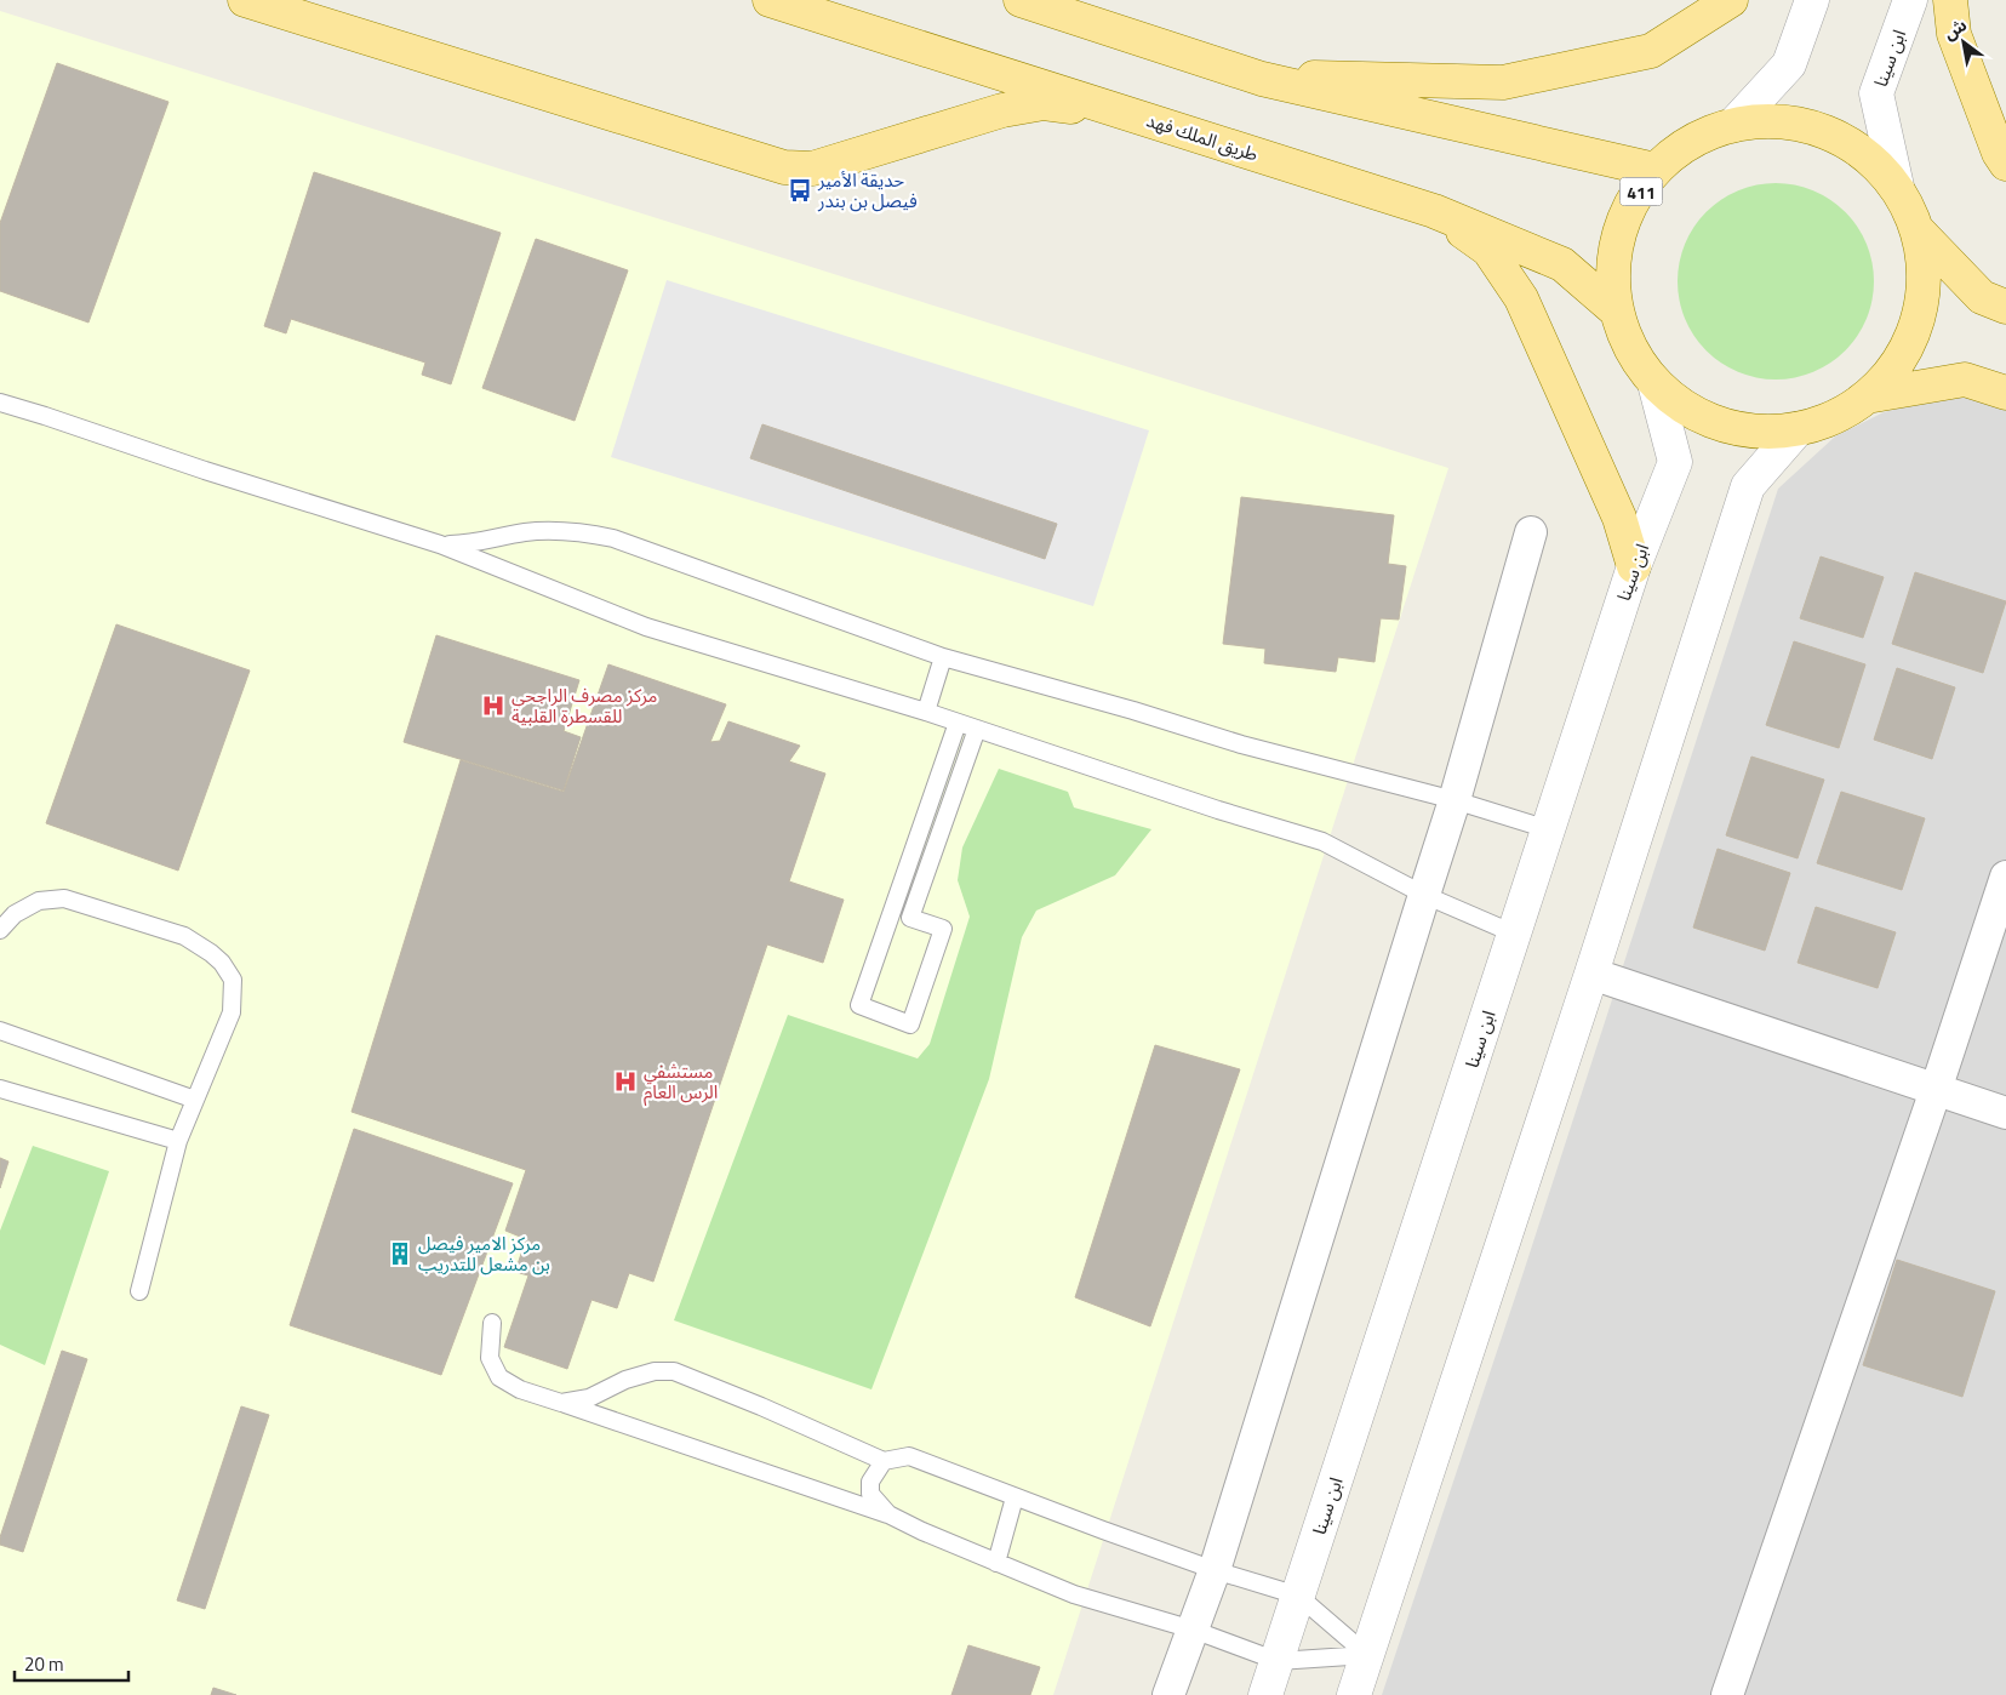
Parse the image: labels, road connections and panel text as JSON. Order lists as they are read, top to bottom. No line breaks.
{"streets":{"main road":["طريق الملك فهد","411"],"street":["ابن سينا"]},"crossings":[["ابن سينا","411"],["طريق الملك فهد","411"]],"places":{"bus stop":["حديقة الأمير فيصل بن بندر"],"hospital":["مركز مصرف الراجحي للقسطرة القلبية","مستشفي الرس العام"],"building":["مركز الامير فيصل بن مشعل للتدريب"]},"scale_bar":"20 m","north":"top left"}
